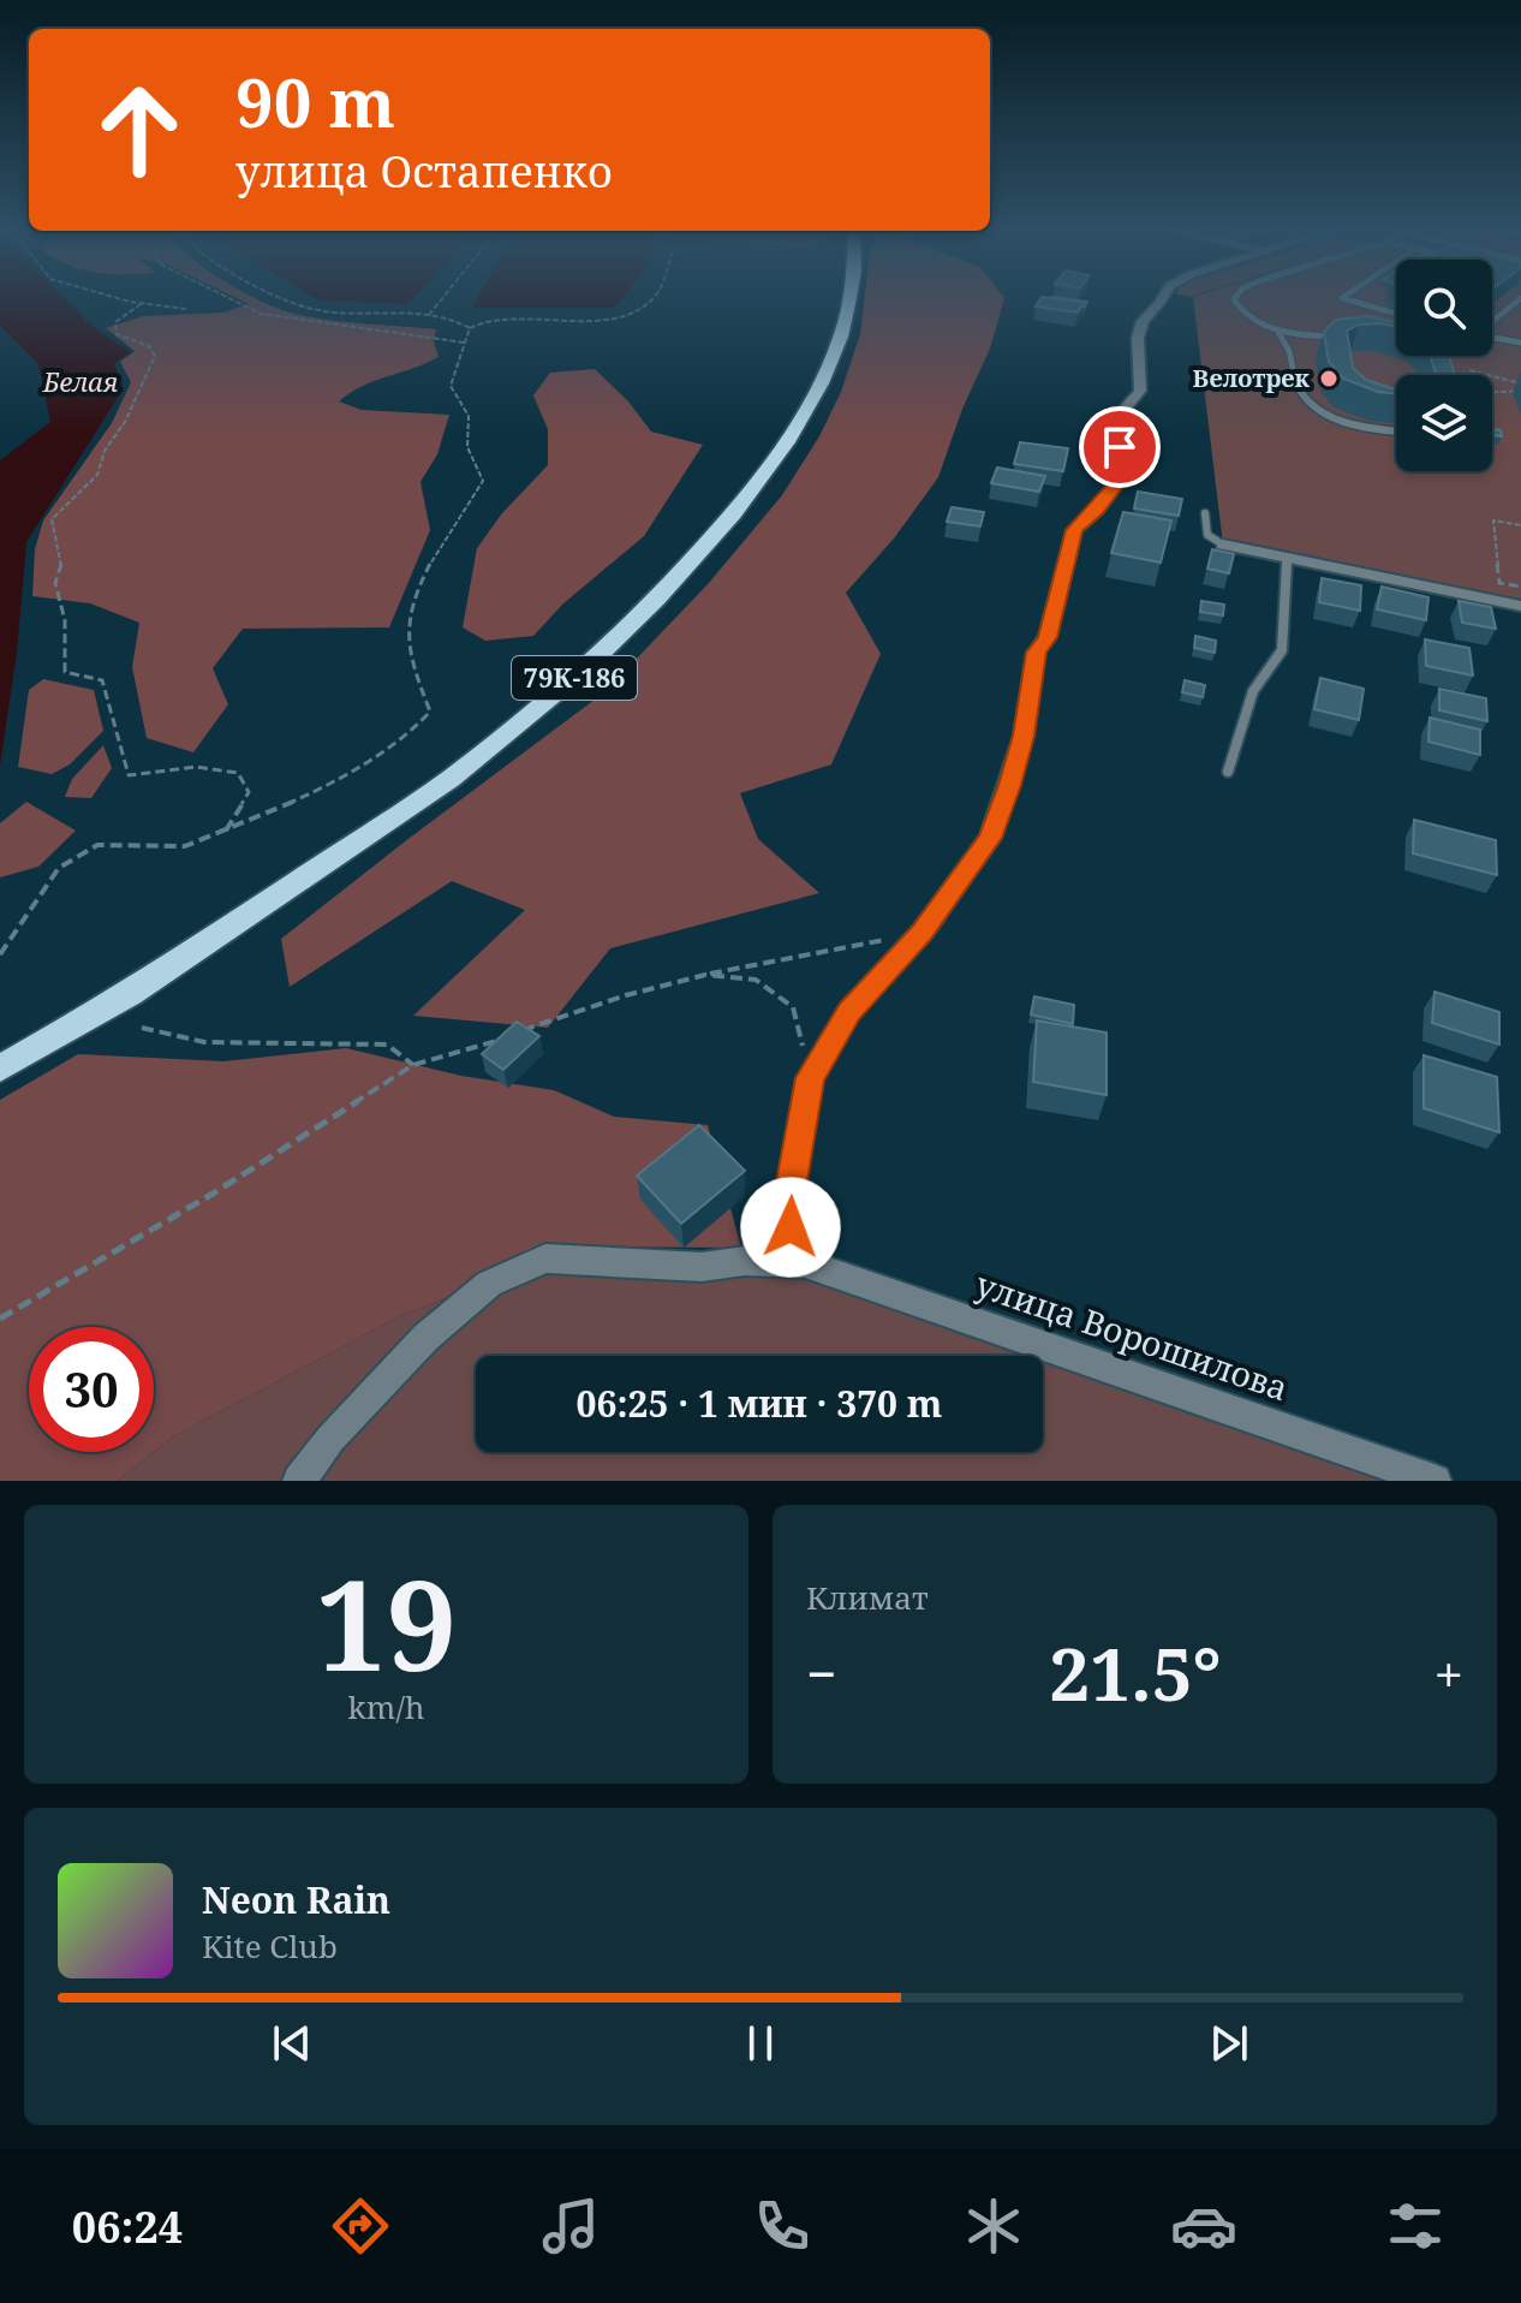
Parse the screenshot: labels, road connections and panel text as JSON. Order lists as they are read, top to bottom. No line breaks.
{"streets":{"main road":["79К-186"],"street":["улица Ворошилова"]},"water":["Белая"],"places":["Велотрек"],"page":{"turn":["90 m","улица Остапенко"],"limit":"30","trip":"06:25 · 1 мин · 370 m","tile":[["19","km/h"],"Климат"],"heat":["−","21.5°","+"],"song":["Neon Rain","Kite Club"],"tabs":"06:24"}}
